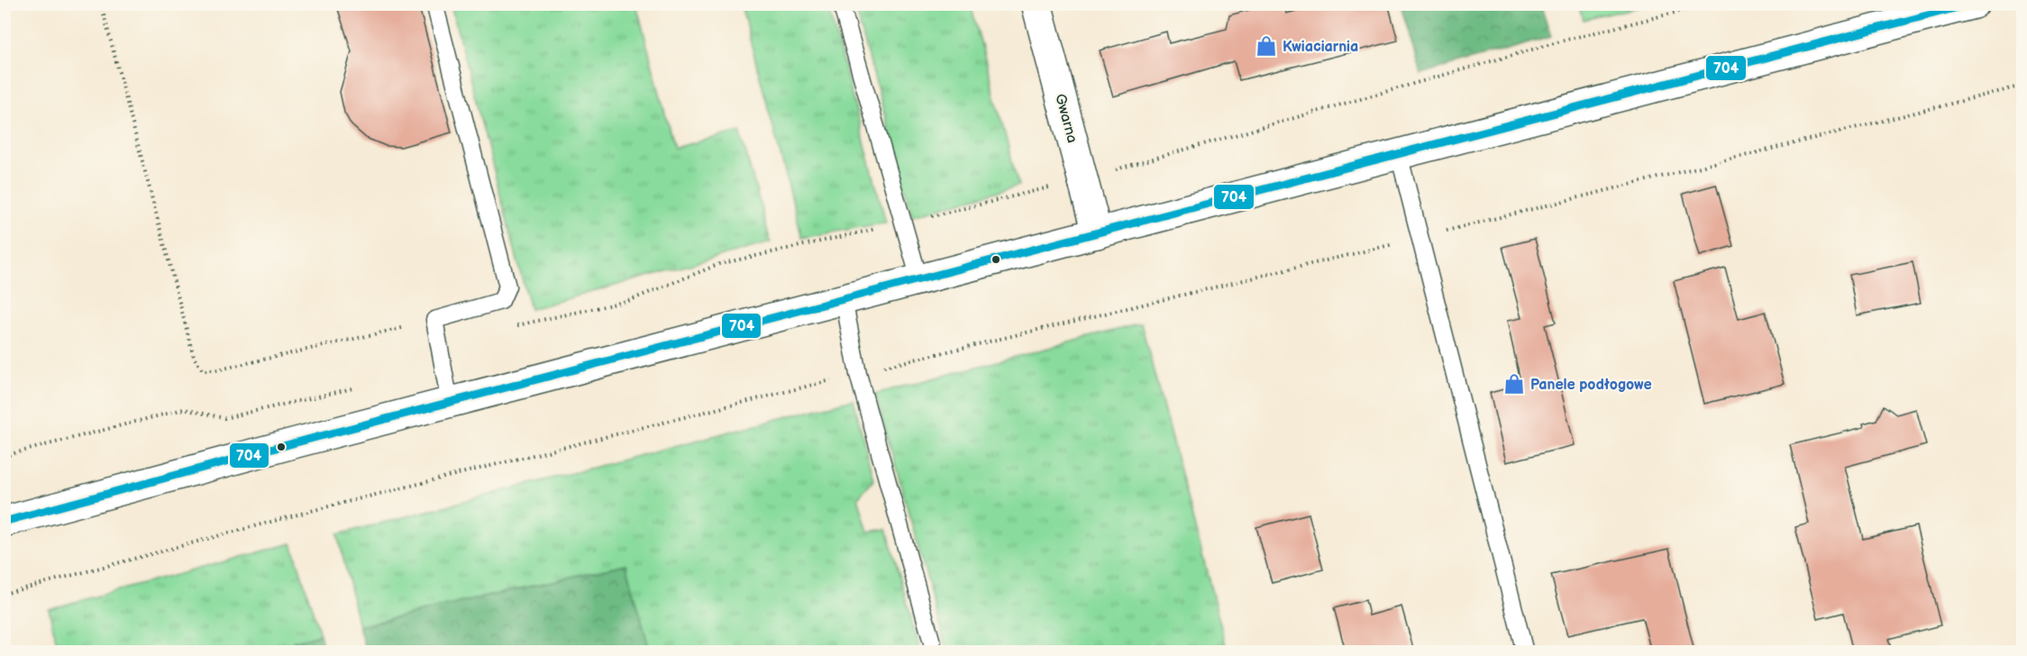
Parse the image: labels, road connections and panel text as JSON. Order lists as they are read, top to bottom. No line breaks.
{"streets":{"main road":["Gwarna"]},"places":{"shop":["Kwiaciarnia","Panele podłogowe"]},"lines":["transit line 704"]}
